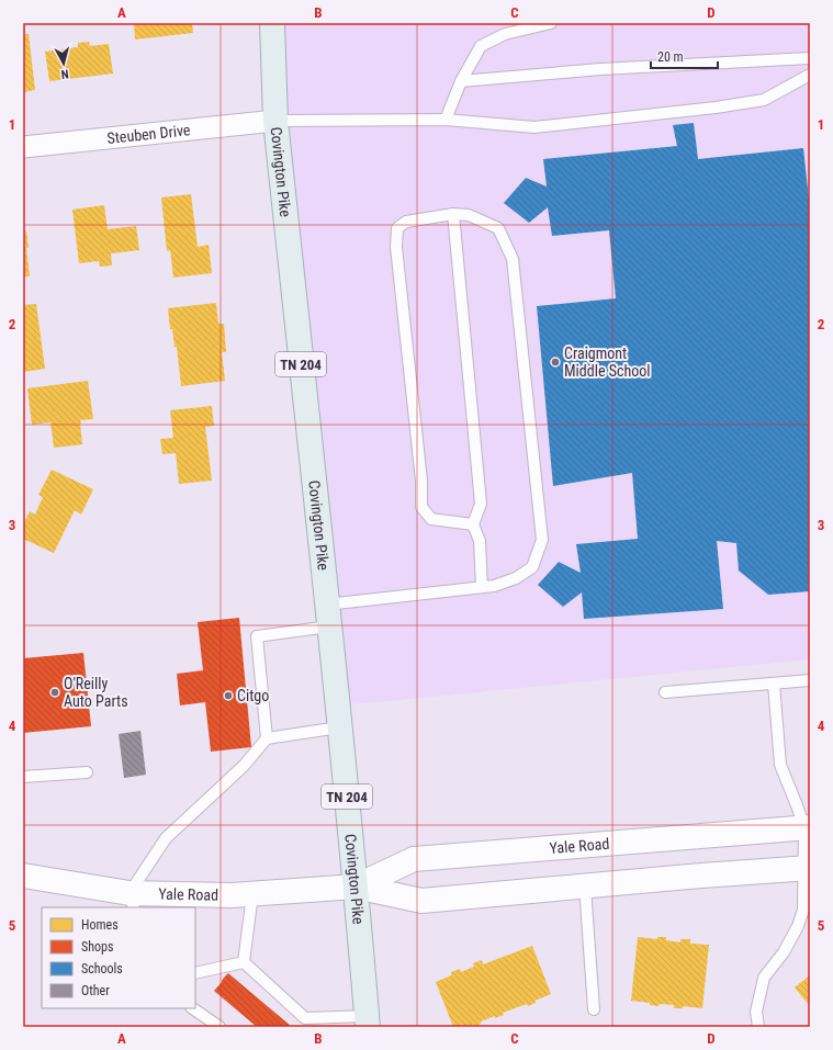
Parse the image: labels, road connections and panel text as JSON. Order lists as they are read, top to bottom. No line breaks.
{"streets":{"main road":["Covington Pike","TN 204","Yale Road"],"street":["Steuben Drive"]},"crossings":[["Steuben Drive","Covington Pike"],["Covington Pike","Yale Road"]],"places":["Craigmont Middle School","O'Reilly Auto Parts","Citgo"],"legend":["Homes","Shops","Schools","Other"],"scale_bar":"20 m","north":"bottom","grid":{"columns":["A","B","C","D"],"rows":["1","2","3","4","5"]}}
